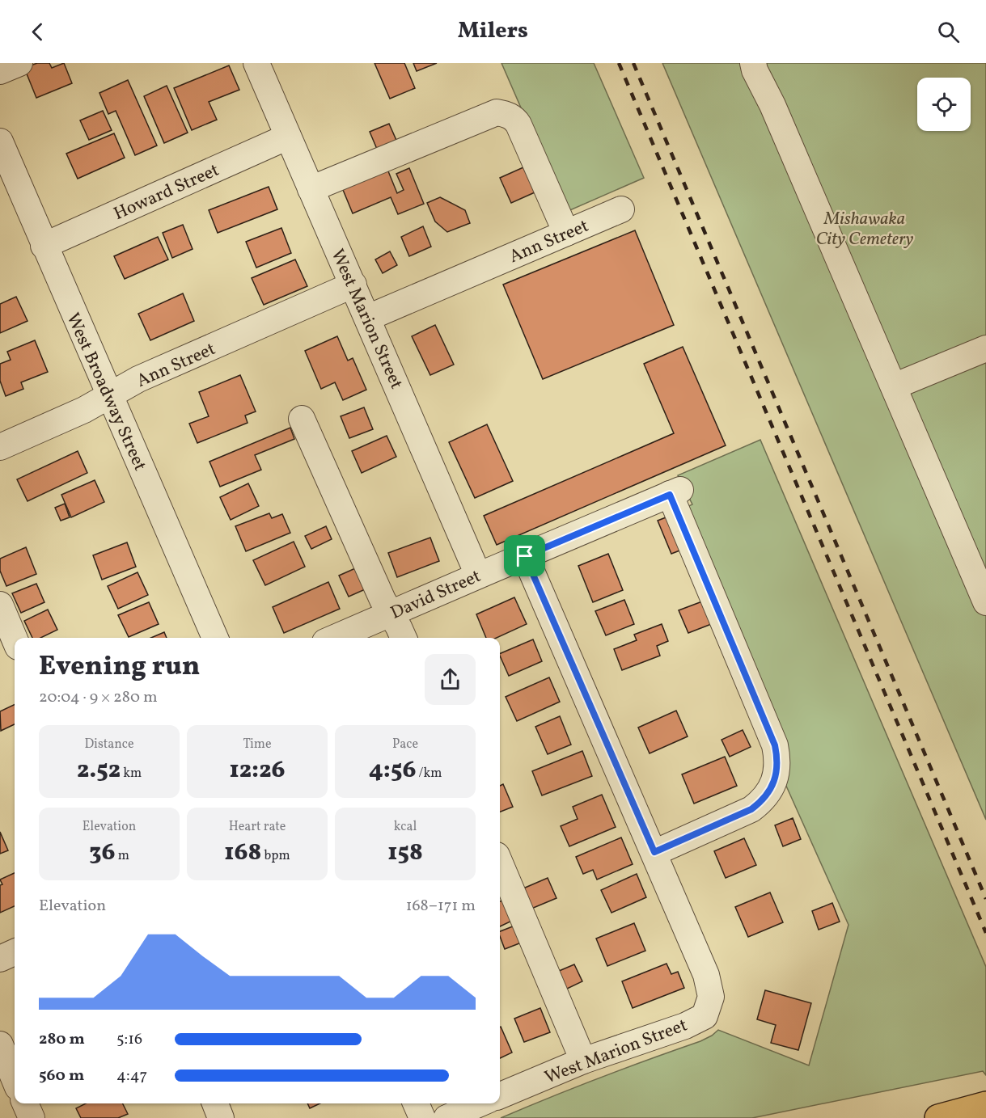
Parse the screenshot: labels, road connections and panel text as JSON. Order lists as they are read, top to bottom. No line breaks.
{"streets":{"street":["Howard Street","Ann Street","West Marion Street","West Broadway Street","David Street"]},"crossings":[["Howard Street","West Marion Street"],["Howard Street","West Broadway Street"],["Ann Street","West Marion Street"],["Ann Street","West Broadway Street"],["West Marion Street","David Street"]],"parks":["Mishawaka City Cemetery"],"page":{"header":"Milers","heading":["Evening run","20:04 · 9 × 280 m"],"stats":[["Distance","2.52 km"],["Time","12:26"],["Pace","4:56 /km"],["Elevation","36 m"],["Heart rate","168 bpm"],["kcal","158"]],"chart":["Elevation","168–171 m"],"list":[{"name":"280 m","note":"5:16"},{"name":"560 m","note":"4:47"}]}}
